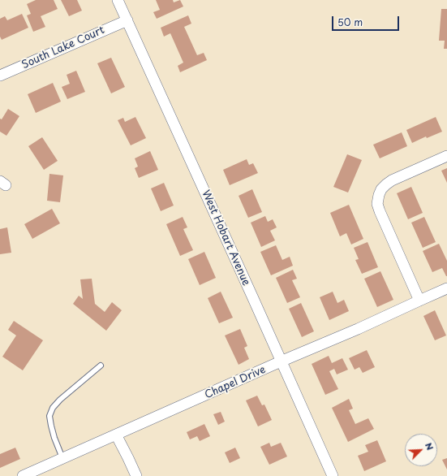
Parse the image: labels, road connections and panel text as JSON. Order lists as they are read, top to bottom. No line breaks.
{"streets":{"street":["South Lake Court","West Hobart Avenue","Chapel Drive"]},"crossings":[["South Lake Court","West Hobart Avenue"],["West Hobart Avenue","Chapel Drive"]],"scale_bar":"50 m","north":"top right"}
